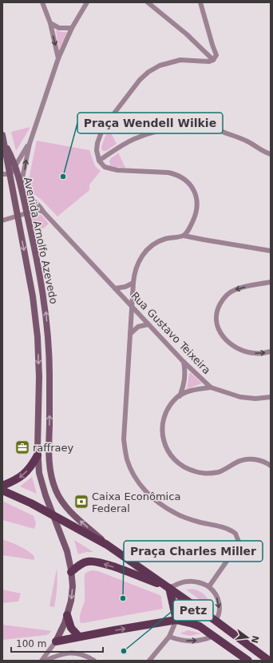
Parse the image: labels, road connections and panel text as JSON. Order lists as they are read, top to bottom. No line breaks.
{"streets":{"main road":["Avenida Arnolfo Azevedo"],"street":["Rua Gustavo Teixeira"]},"crossings":[["Avenida Arnolfo Azevedo","Rua Gustavo Teixeira"]],"places":{"other":["Praça Wendell Wilkie","Praça Charles Miller","Petz"],"office":["raffraey"],"bank":["Caixa Econômica Federal"]},"scale_bar":"100 m","north":"right"}
